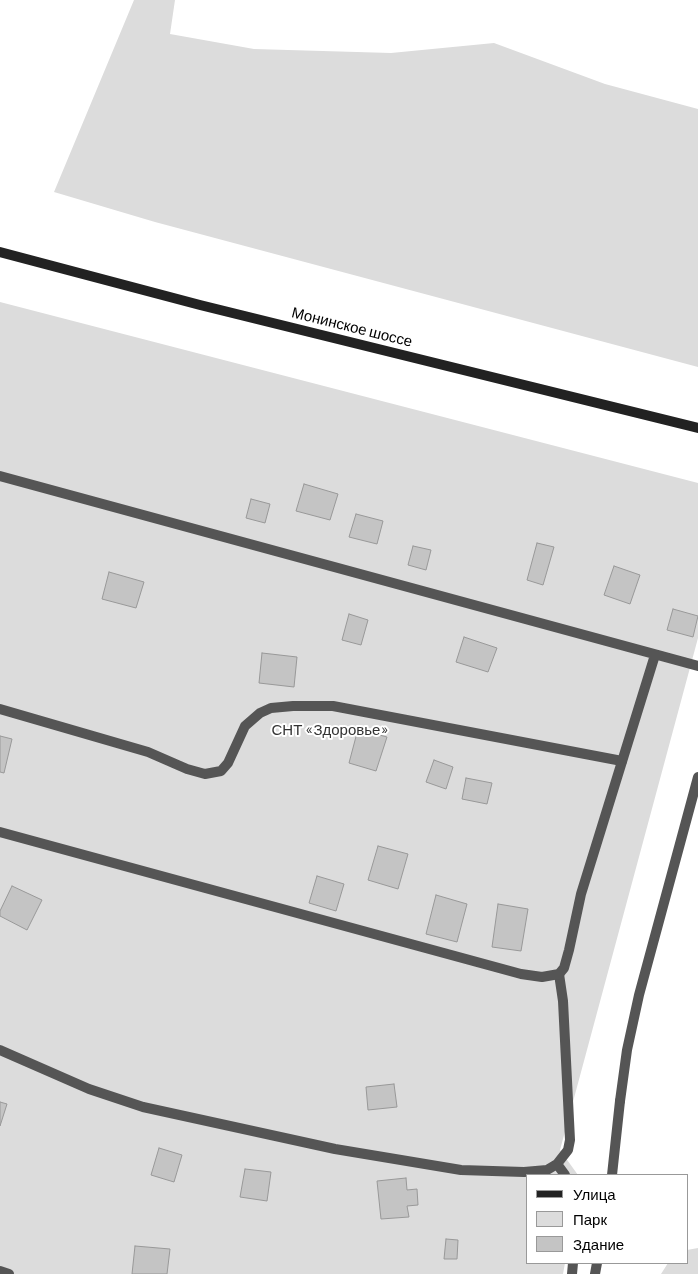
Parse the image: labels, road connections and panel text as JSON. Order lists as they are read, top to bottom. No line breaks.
{"streets":{"main road":["Монинское шоссе"]},"parks":["СНТ «Здоровье»"],"legend":["Улица","Парк","Здание"]}
